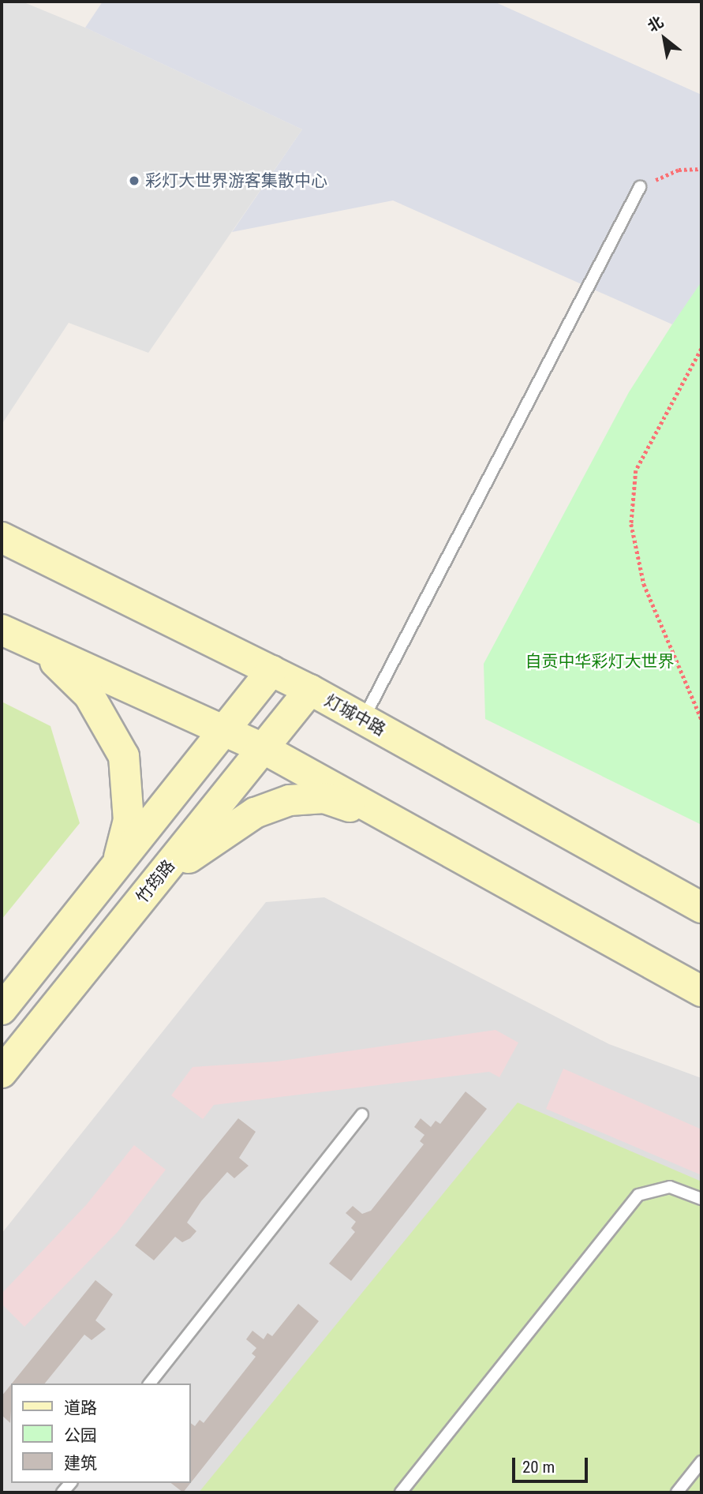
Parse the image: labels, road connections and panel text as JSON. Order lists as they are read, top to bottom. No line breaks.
{"streets":{"main road":["灯城中路","竹筠路"]},"crossings":[["灯城中路","竹筠路"]],"parks":["自贡中华彩灯大世界"],"places":["彩灯大世界游客集散中心"],"legend":["道路","公园","建筑"],"scale_bar":"20 m","north":"top left"}
